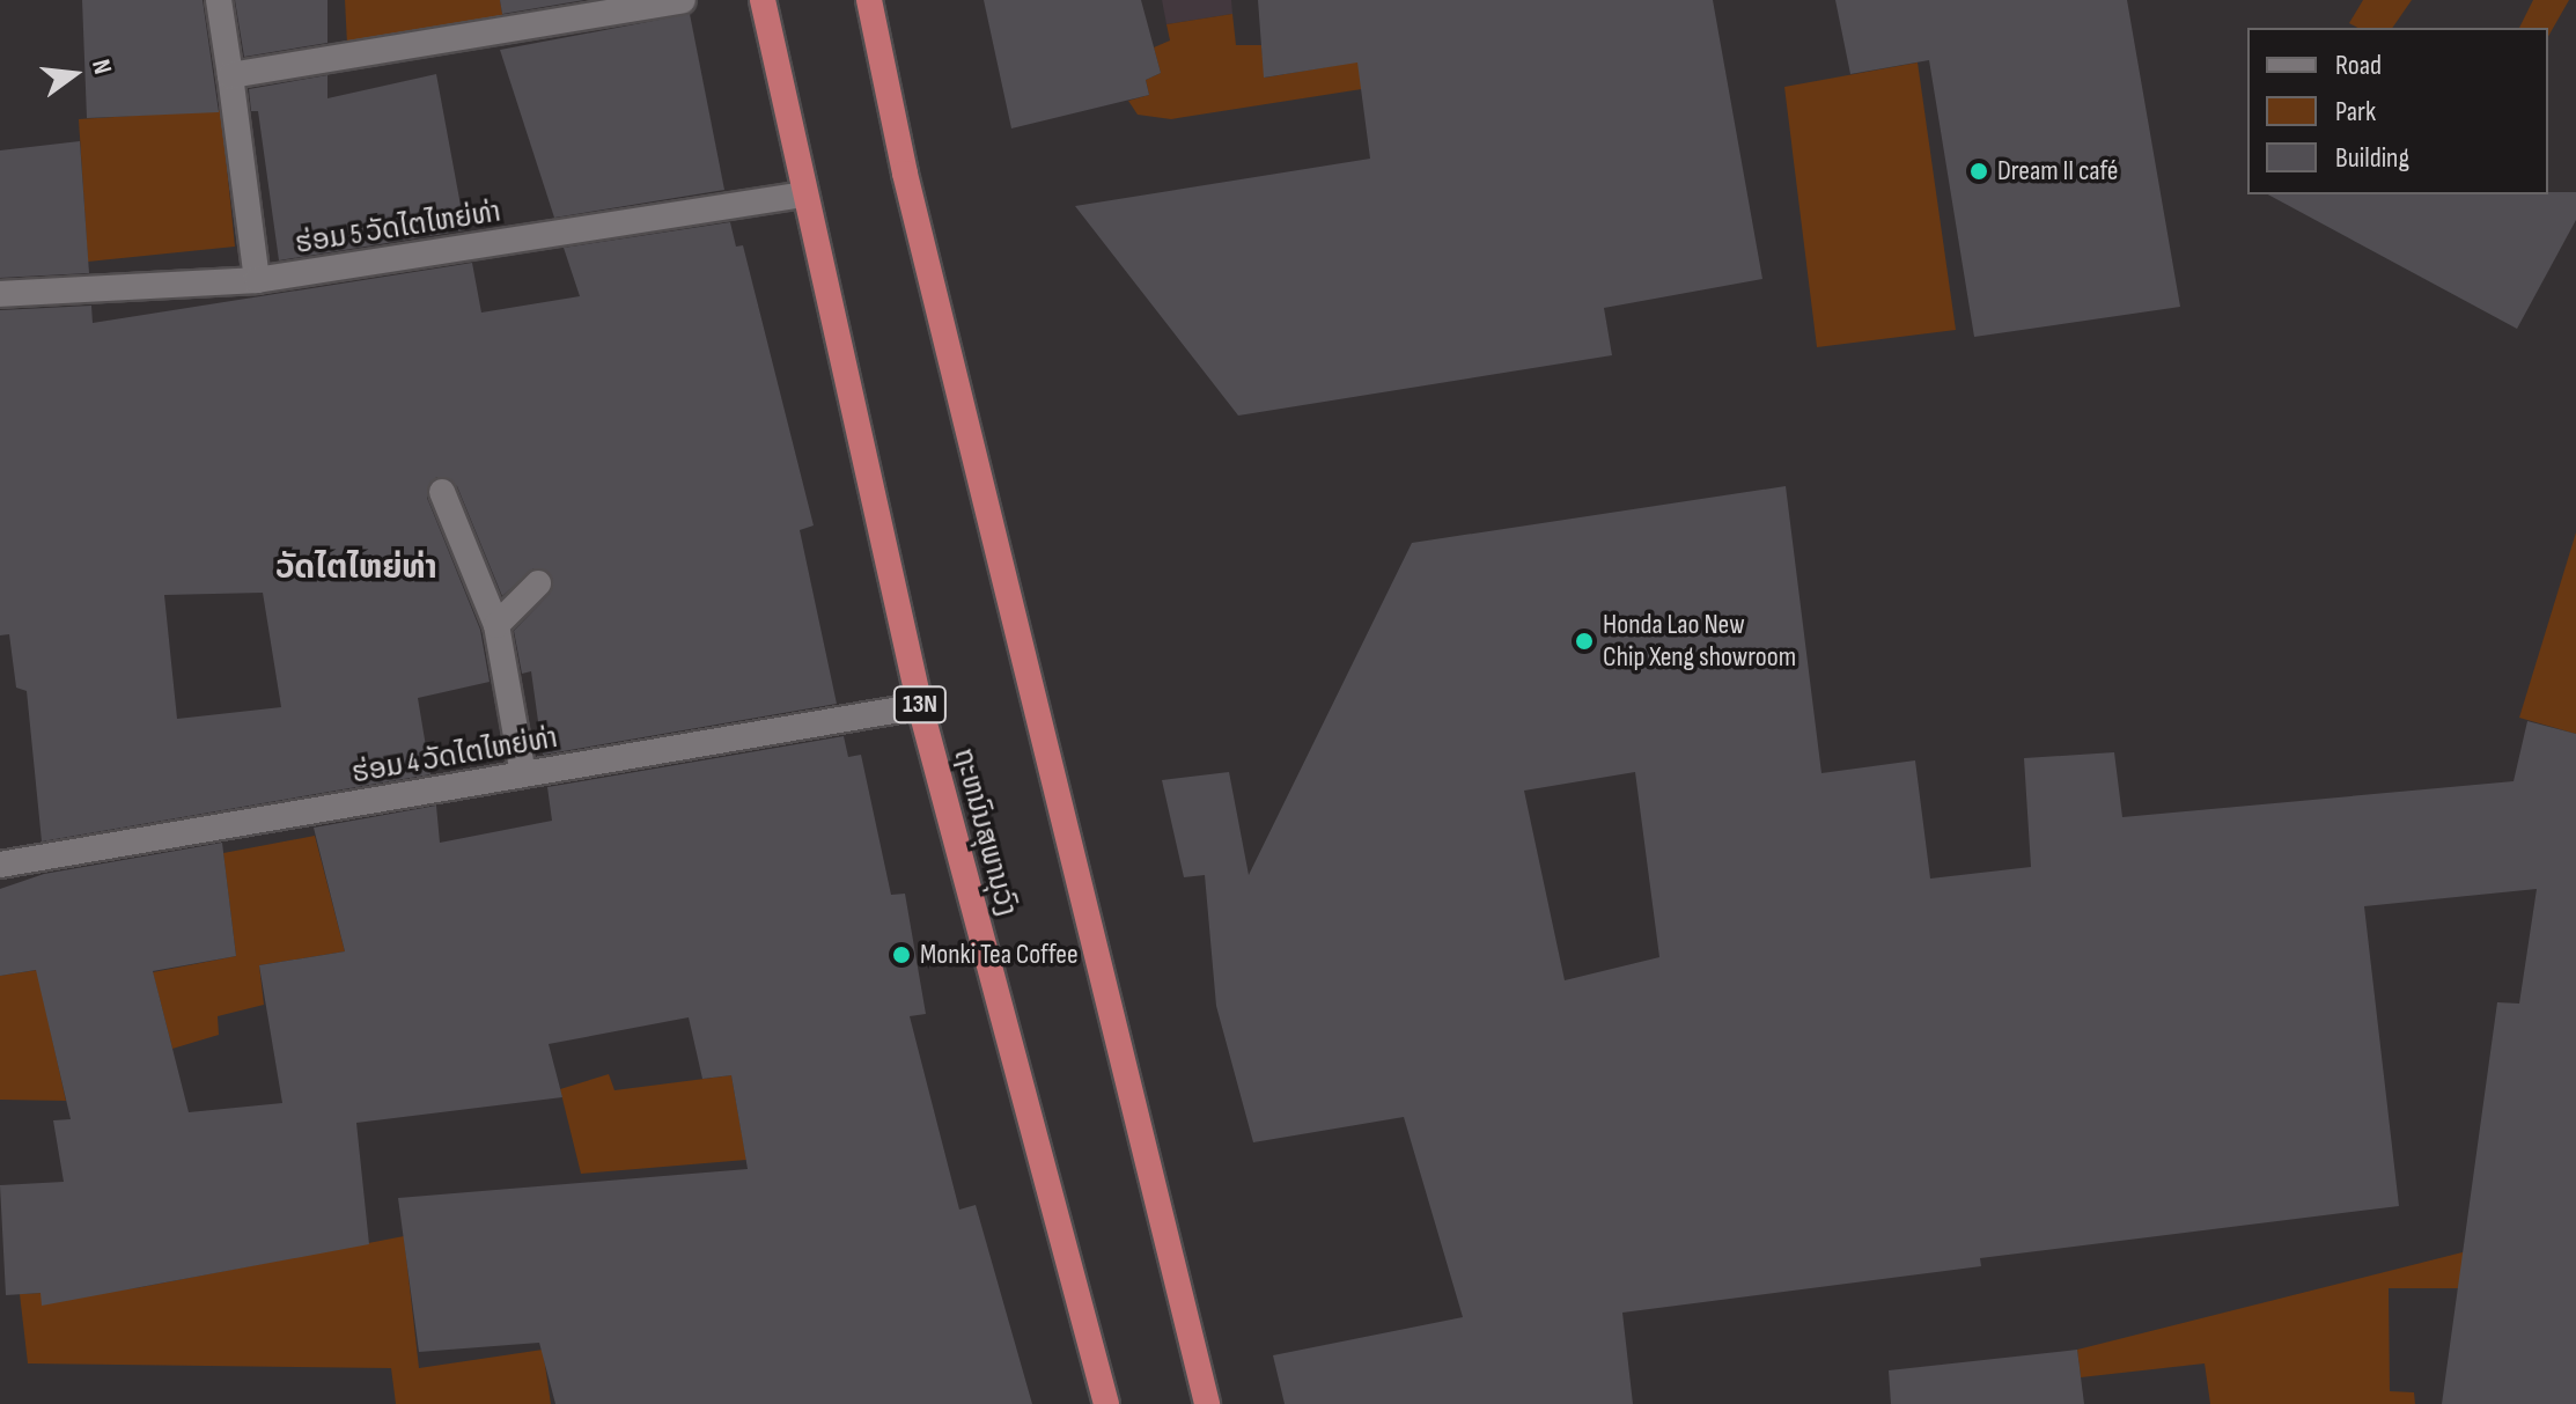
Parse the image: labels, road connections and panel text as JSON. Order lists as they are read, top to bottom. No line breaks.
{"streets":{"highway":["13N","ຖະຫນົນສຸພານຸວົງ"],"street":["ຮ່ອມ 5 ວັດໄຕໄຫຍ່ທ່າ","ຮ່ອມ 4 ວັດໄຕໄຫຍ່ທ່າ"]},"crossings":[["ຮ່ອມ 5 ວັດໄຕໄຫຍ່ທ່າ","ຖະຫນົນສຸພານຸວົງ"],["ຮ່ອມ 4 ວັດໄຕໄຫຍ່ທ່າ","ຖະຫນົນສຸພານຸວົງ"]],"districts":["ວັດໄຕໄຫຍ່ທ່າ"],"places":["Dream II café","Honda Lao New Chip Xeng showroom","Monki Tea Coffee"],"legend":["Road","Park","Building"],"north":"right"}
